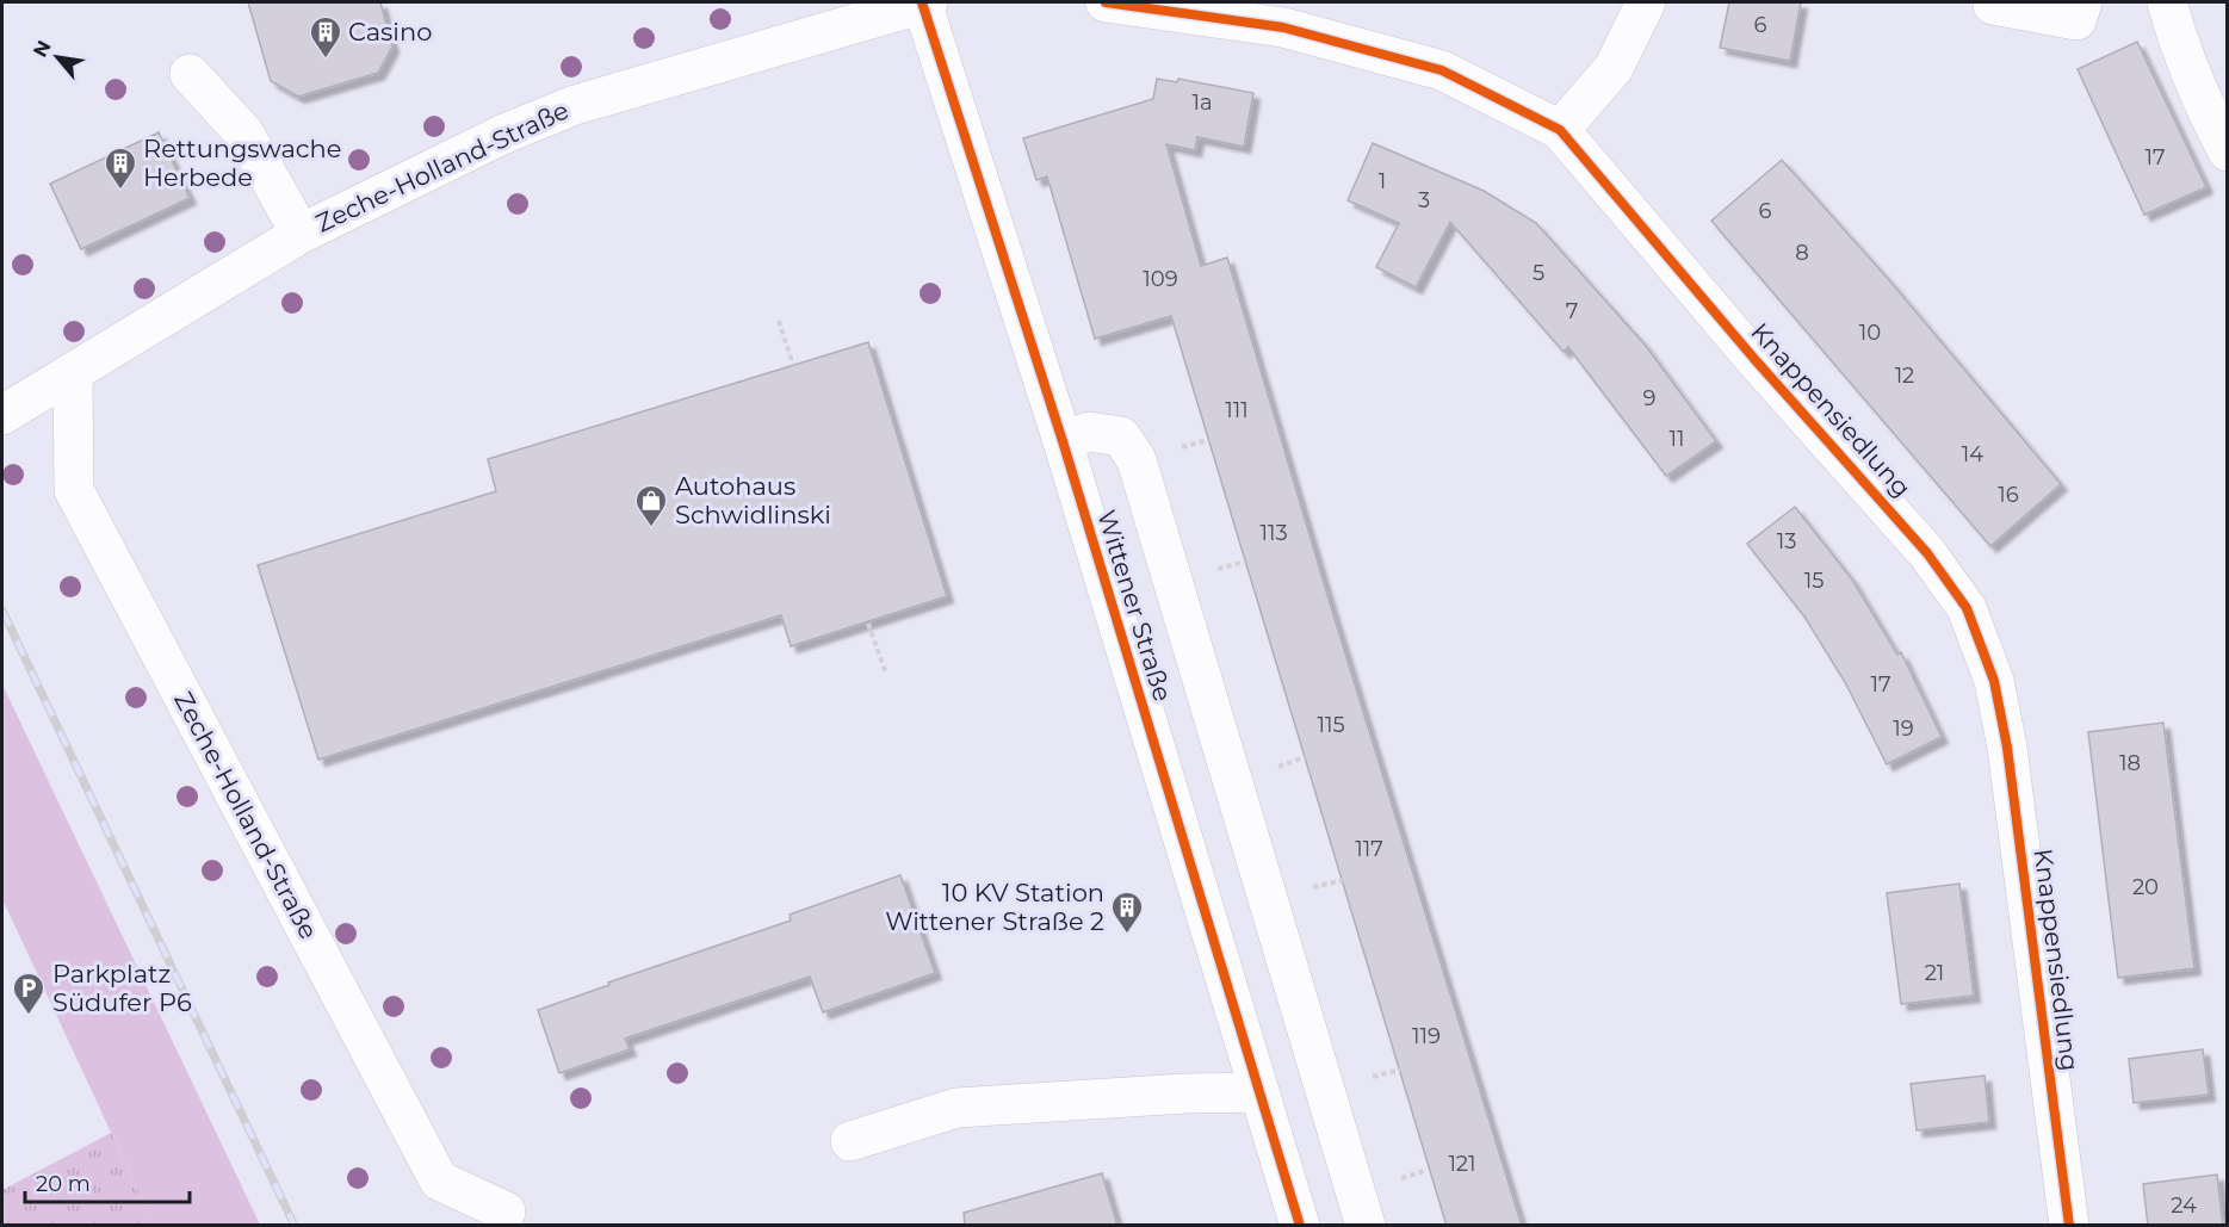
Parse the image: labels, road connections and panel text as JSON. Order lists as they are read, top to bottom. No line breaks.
{"streets":{"street":["Zeche-Holland-Straße","Knappensiedlung","Wittener Straße"]},"crossings":[["Zeche-Holland-Straße","Wittener Straße"]],"places":{"building":["Casino","Rettungswache Herbede","10 KV Station Wittener Straße 2"],"shop":["Autohaus Schwidlinski"],"parking":["Parkplatz Südufer P6"]},"house_numbers":["6","1a","17","1","3","6","8","5","109","7","10","12","9","111","11","14","16","113","13","15","17","115","19","18","117","20","21","119","121","24"],"scale_bar":"20 m","north":"top left"}
